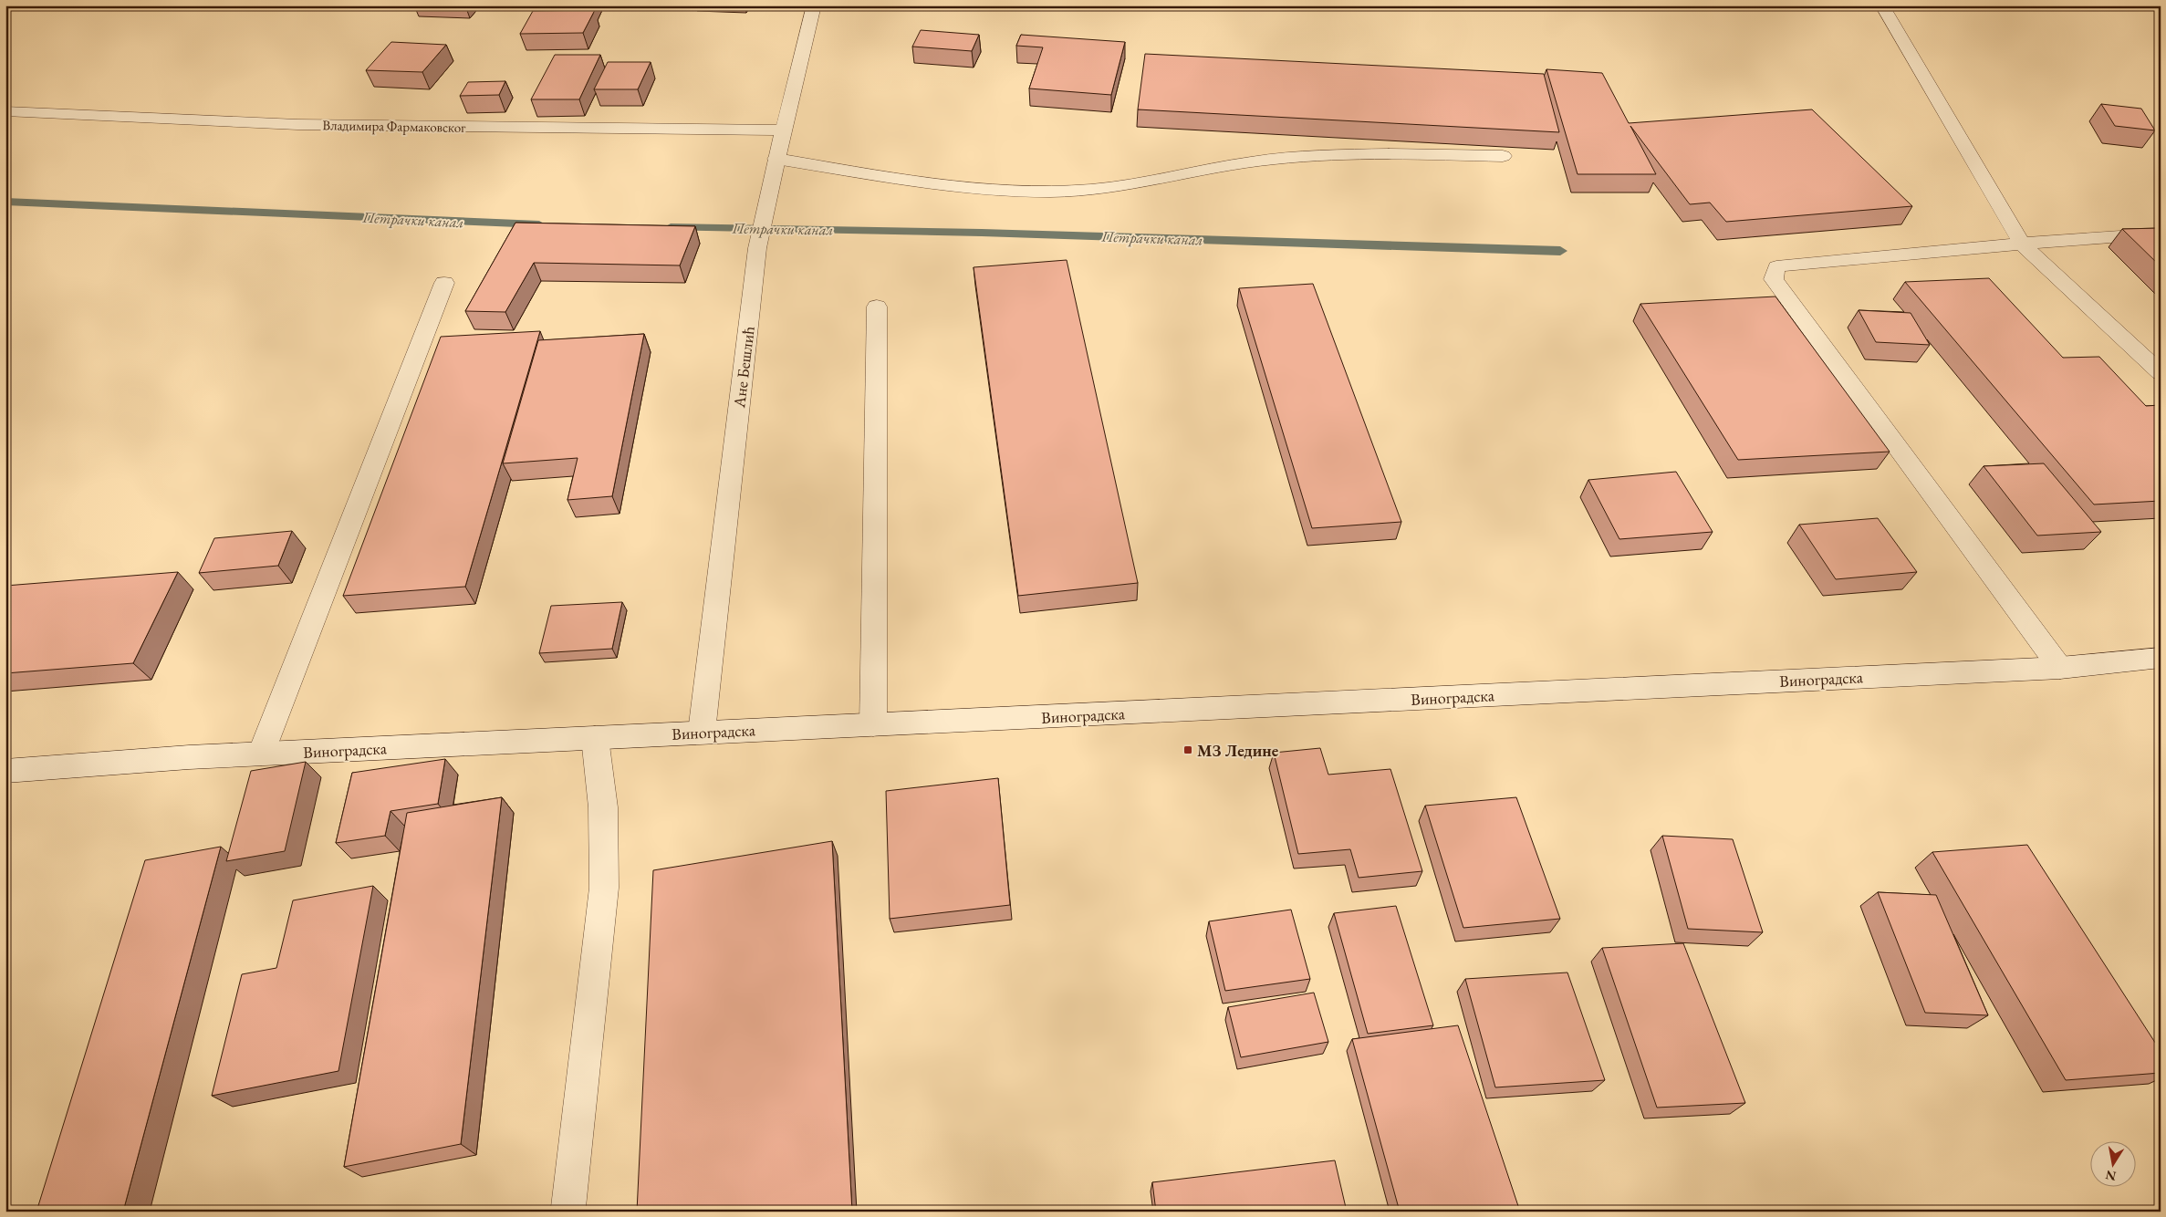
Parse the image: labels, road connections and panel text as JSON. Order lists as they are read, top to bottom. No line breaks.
{"streets":{"street":["Владимира Фармаковског","Ане Бешлић","Виноградска"]},"crossings":[["Владимира Фармаковског","Ане Бешлић"],["Ане Бешлић","Виноградска"]],"water":["Петрачки канал"],"places":{"transit":["МЗ Ледине"]},"north":"bottom"}
